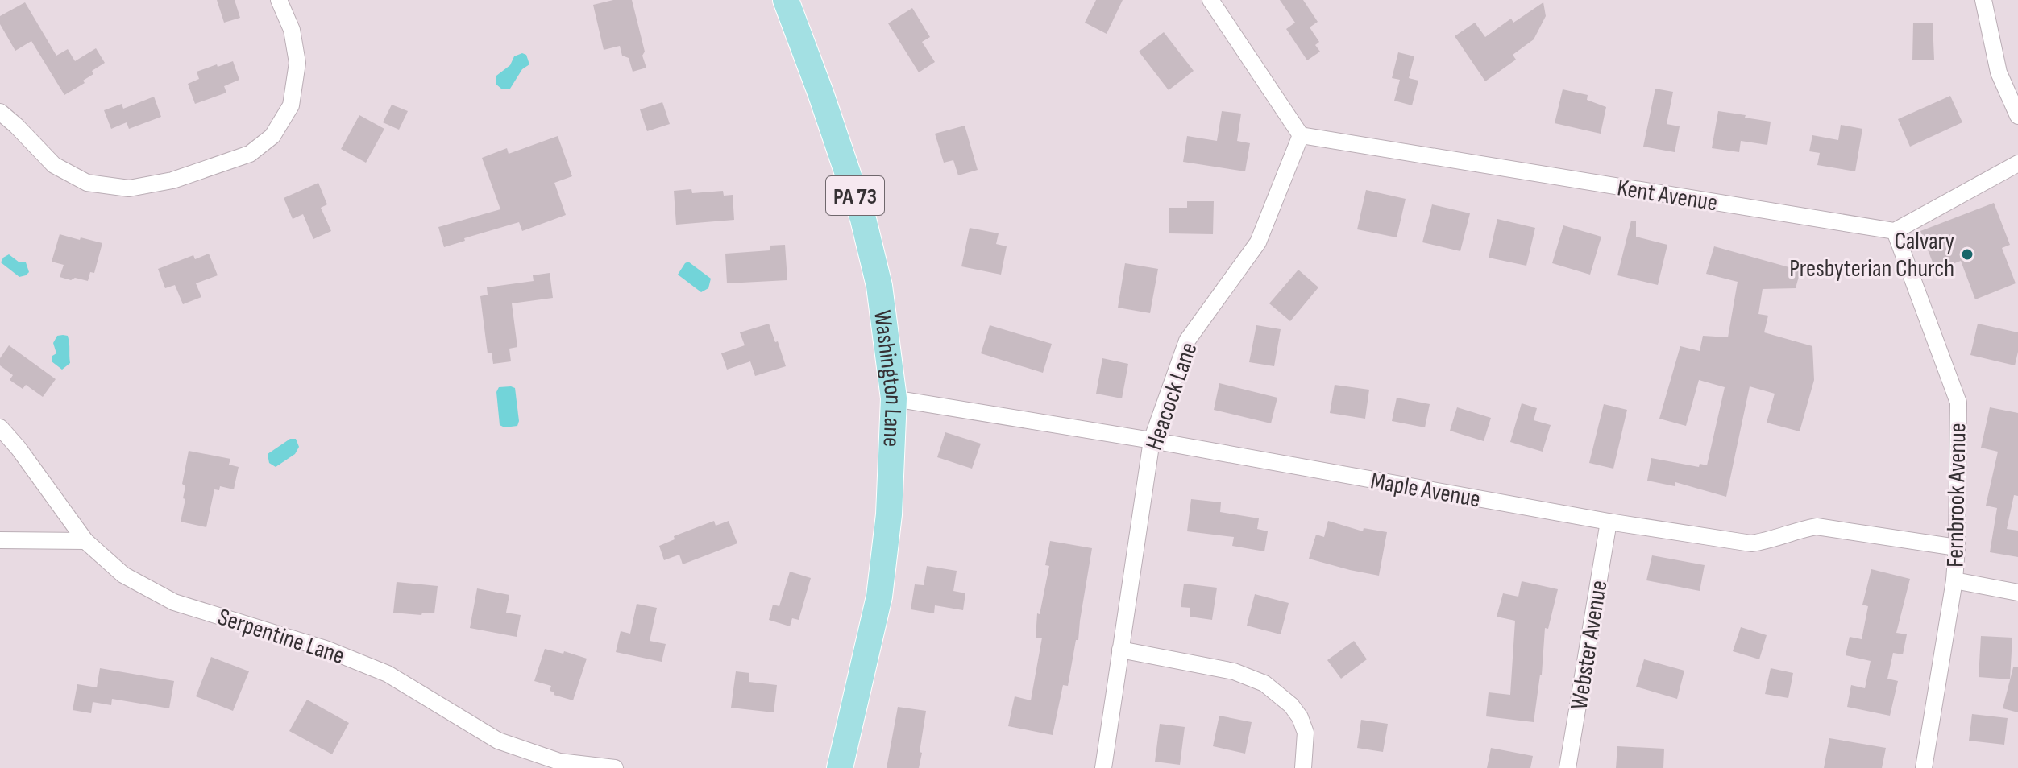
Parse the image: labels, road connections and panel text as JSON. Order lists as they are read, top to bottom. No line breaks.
{"streets":{"main road":["PA 73","Washington Lane"],"street":["Kent Avenue","Heacock Lane","Maple Avenue","Fernbrook Avenue","Serpentine Lane","Webster Avenue"]},"crossings":[["Kent Avenue","Heacock Lane"],["Kent Avenue","Fernbrook Avenue"],["Washington Lane","Maple Avenue"],["Heacock Lane","Maple Avenue"],["Maple Avenue","Fernbrook Avenue"],["Maple Avenue","Webster Avenue"]],"places":["Calvary Presbyterian Church"]}
